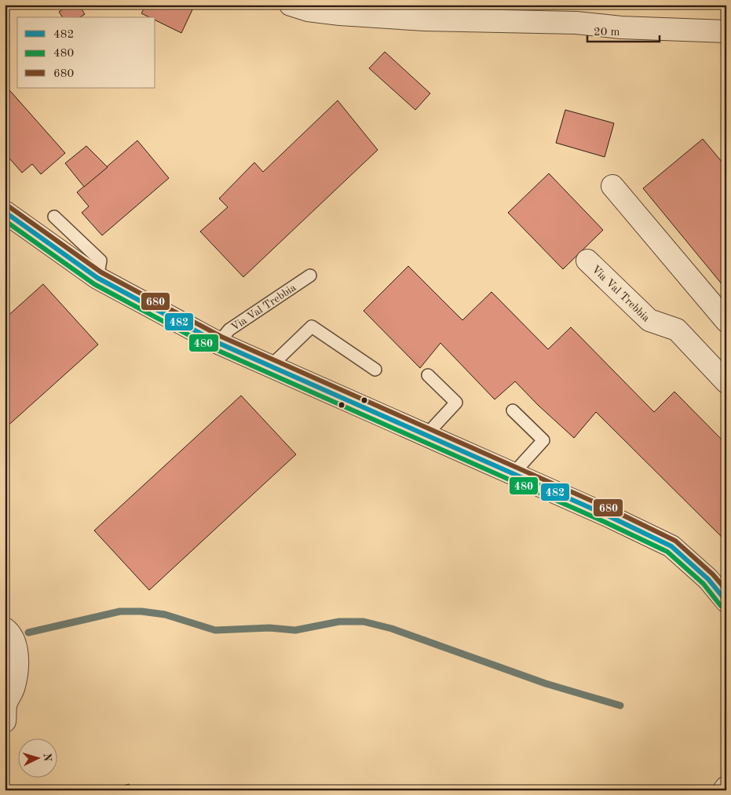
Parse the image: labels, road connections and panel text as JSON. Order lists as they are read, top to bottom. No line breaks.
{"streets":{"street":["Via Val Trebbia"]},"lines":["transit line 680","transit line 482","transit line 480"],"legend":["482","480","680"],"scale_bar":"20 m","north":"right"}
